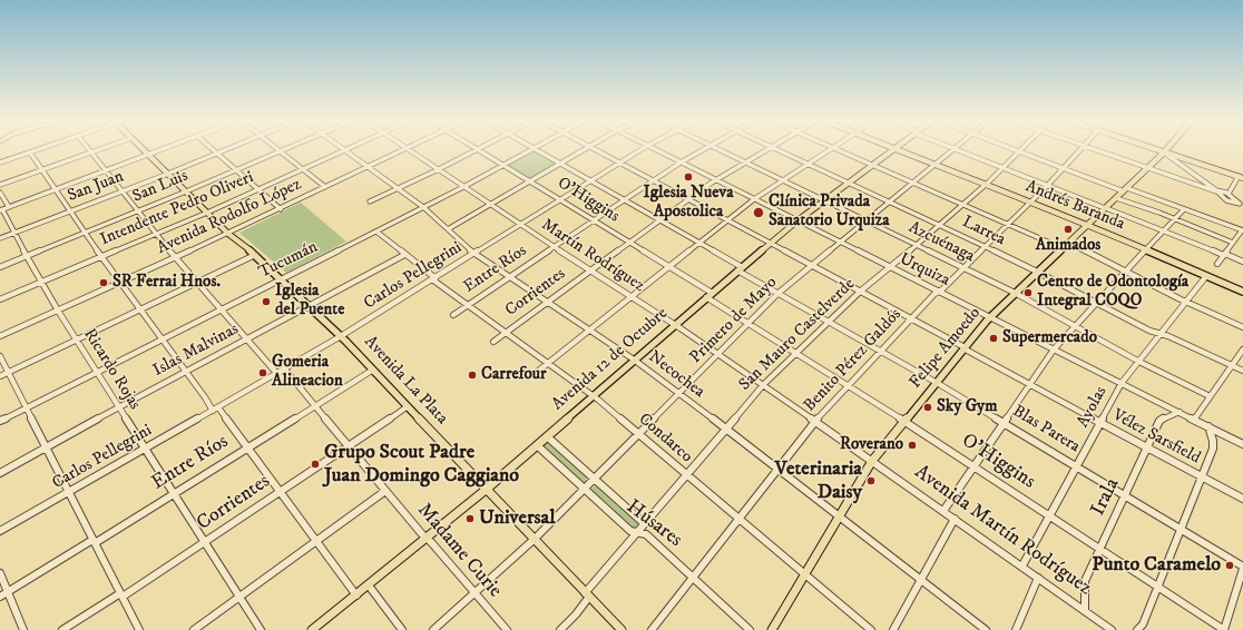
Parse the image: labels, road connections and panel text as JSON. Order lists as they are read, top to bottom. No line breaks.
{"streets":{"main road":["Andrés Baranda","Felipe Amoedo","Avenida 12 de Octubre","Avenida La Plata"],"street":["San Juan","San Luis","O'Higgins","Intendente Pedro Oliveri","Avenida Rodolfo López","Larrea","Azcuénaga","Martín Rodríguez","Tucumán","Entre Ríos","Urquiza","Carlos Pellegrini","Corrientes","Primero de Mayo","San Mauro Castelverde","Islas Malvinas","Benito Pérez Galdós","Ricardo Rojas","Necochea","Ayolas","Blas Parera","Vélez Sarsfield","Condarco","Irala","Húsares","Avenida Martín Rodríguez","Madame Curie"]},"crossings":[["San Juan","Ricardo Rojas"],["San Juan","Avenida La Plata"],["San Luis","Ricardo Rojas"],["San Luis","Avenida La Plata"],["O'Higgins","Tucumán"],["O'Higgins","Entre Ríos"],["O'Higgins","Carlos Pellegrini"],["O'Higgins","Corrientes"],["O'Higgins","Primero de Mayo"],["O'Higgins","San Mauro Castelverde"],["O'Higgins","Felipe Amoedo"],["O'Higgins","Avenida 12 de Octubre"],["O'Higgins","Benito Pérez Galdós"],["O'Higgins","Ayolas"],["O'Higgins","Irala"],["Andrés Baranda","Primero de Mayo"],["Andrés Baranda","San Mauro Castelverde"],["Andrés Baranda","Felipe Amoedo"],["Andrés Baranda","Avenida 12 de Octubre"],["Andrés Baranda","Benito Pérez Galdós"],["Andrés Baranda","Ayolas"],["Intendente Pedro Oliveri","Ricardo Rojas"],["Intendente Pedro Oliveri","Necochea"],["Intendente Pedro Oliveri","Avenida La Plata"],["Avenida Rodolfo López","Martín Rodríguez"],["Avenida Rodolfo López","Ricardo Rojas"],["Avenida Rodolfo López","Necochea"],["Avenida Rodolfo López","Avenida La Plata"],["Larrea","Primero de Mayo"],["Larrea","San Mauro Castelverde"],["Larrea","Felipe Amoedo"],["Larrea","Avenida 12 de Octubre"],["Larrea","Benito Pérez Galdós"],["Larrea","Ayolas"],["Azcuénaga","Corrientes"],["Azcuénaga","Primero de Mayo"],["Azcuénaga","San Mauro Castelverde"],["Azcuénaga","Felipe Amoedo"],["Azcuénaga","Avenida 12 de Octubre"],["Azcuénaga","Benito Pérez Galdós"],["Azcuénaga","Ayolas"],["Martín Rodríguez","Tucumán"],["Martín Rodríguez","Entre Ríos"],["Martín Rodríguez","Carlos Pellegrini"],["Martín Rodríguez","Corrientes"],["Martín Rodríguez","Primero de Mayo"],["Martín Rodríguez","San Mauro Castelverde"],["Martín Rodríguez","Felipe Amoedo"],["Martín Rodríguez","Avenida 12 de Octubre"],["Martín Rodríguez","Benito Pérez Galdós"],["Martín Rodríguez","Avenida Martín Rodríguez"],["Tucumán","Ricardo Rojas"],["Tucumán","Necochea"],["Tucumán","Avenida La Plata"],["Tucumán","Blas Parera"],["Tucumán","Condarco"],["Entre Ríos","Urquiza"],["Entre Ríos","Ricardo Rojas"],["Entre Ríos","Necochea"],["Entre Ríos","Avenida La Plata"],["Entre Ríos","Blas Parera"],["Entre Ríos","Vélez Sarsfield"],["Entre Ríos","Condarco"],["Entre Ríos","Madame Curie"],["Urquiza","Corrientes"],["Urquiza","Primero de Mayo"],["Urquiza","San Mauro Castelverde"],["Urquiza","Felipe Amoedo"],["Urquiza","Avenida 12 de Octubre"],["Urquiza","Benito Pérez Galdós"],["Urquiza","Ayolas"],["Urquiza","Irala"],["Carlos Pellegrini","Ricardo Rojas"],["Carlos Pellegrini","Necochea"],["Carlos Pellegrini","Avenida La Plata"],["Carlos Pellegrini","Blas Parera"],["Carlos Pellegrini","Vélez Sarsfield"],["Carlos Pellegrini","Condarco"],["Carlos Pellegrini","Madame Curie"],["Corrientes","Ricardo Rojas"],["Corrientes","Necochea"],["Corrientes","Avenida La Plata"],["Corrientes","Blas Parera"],["Corrientes","Vélez Sarsfield"],["Corrientes","Condarco"],["Corrientes","Madame Curie"],["Primero de Mayo","Necochea"],["Primero de Mayo","Avenida La Plata"],["Primero de Mayo","Blas Parera"],["Primero de Mayo","Vélez Sarsfield"],["Primero de Mayo","Condarco"],["Primero de Mayo","Húsares"],["Primero de Mayo","Madame Curie"],["San Mauro Castelverde","Necochea"],["San Mauro Castelverde","Avenida La Plata"],["San Mauro Castelverde","Blas Parera"],["San Mauro Castelverde","Vélez Sarsfield"],["San Mauro Castelverde","Condarco"],["San Mauro Castelverde","Húsares"],["Felipe Amoedo","Necochea"],["Felipe Amoedo","Blas Parera"],["Felipe Amoedo","Vélez Sarsfield"],["Felipe Amoedo","Condarco"],["Felipe Amoedo","Avenida Martín Rodríguez"],["Islas Malvinas","Ricardo Rojas"],["Islas Malvinas","Avenida La Plata"],["Islas Malvinas","Condarco"],["Avenida 12 de Octubre","Necochea"],["Avenida 12 de Octubre","Avenida La Plata"],["Avenida 12 de Octubre","Blas Parera"],["Avenida 12 de Octubre","Vélez Sarsfield"],["Avenida 12 de Octubre","Condarco"],["Avenida 12 de Octubre","Húsares"],["Avenida 12 de Octubre","Madame Curie"],["Benito Pérez Galdós","Necochea"],["Benito Pérez Galdós","Blas Parera"],["Benito Pérez Galdós","Vélez Sarsfield"],["Benito Pérez Galdós","Condarco"],["Benito Pérez Galdós","Húsares"],["Ayolas","Blas Parera"],["Ayolas","Vélez Sarsfield"],["Ayolas","Avenida Martín Rodríguez"],["Blas Parera","Irala"],["Vélez Sarsfield","Irala"],["Irala","Avenida Martín Rodríguez"]],"places":["Iglesia Nueva Apostolica","Clínica Privada Sanatorio Urquiza","Animados","SR Ferrai Hnos.","Centro de Odontología Integral COQO","Iglesia del Puente","Supermercado","Gomeria Alineacion","Carrefour","Sky Gym","Roverano","Grupo Scout Padre Juan Domingo Caggiano","Veterinaria Daisy","Universal","Punto Caramelo"]}
